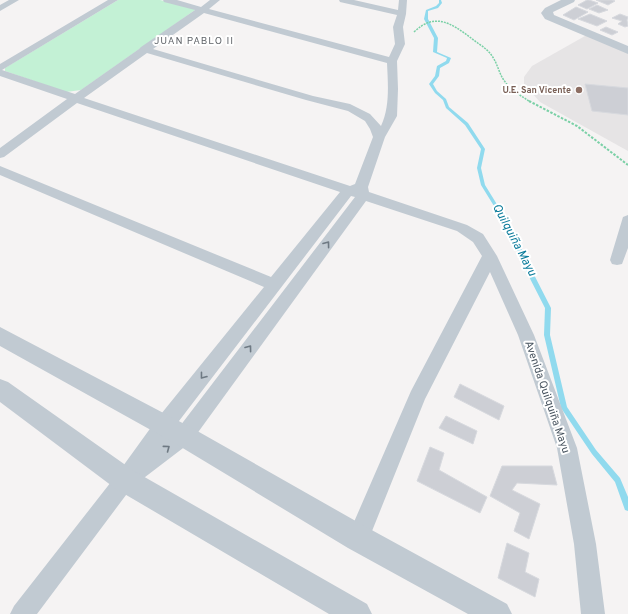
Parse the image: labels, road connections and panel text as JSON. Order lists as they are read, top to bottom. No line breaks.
{"streets":{"street":["Avenida Quilquiña Mayu"]},"districts":["JUAN PABLO II"],"water":["Quilquiña Mayu"],"places":["U.E. San Vicente"]}
